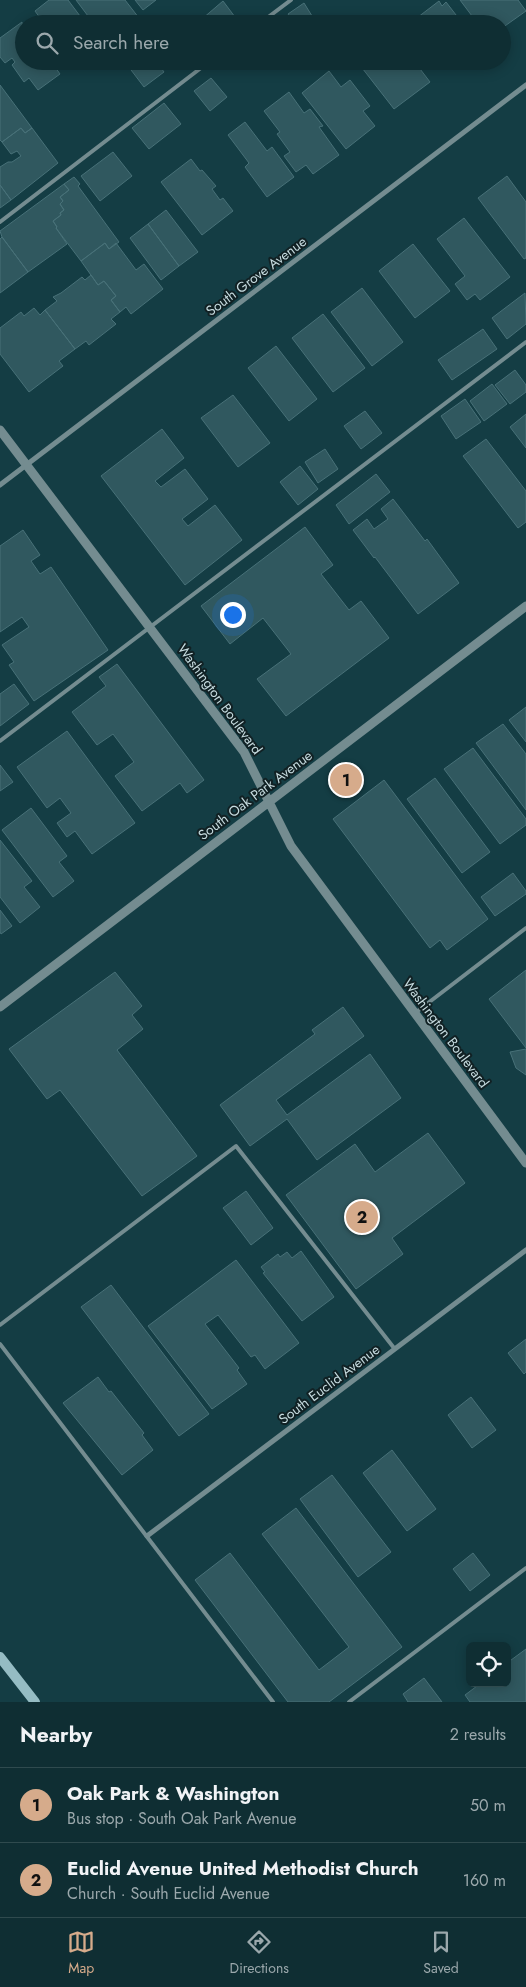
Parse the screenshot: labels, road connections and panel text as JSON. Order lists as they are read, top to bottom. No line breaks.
{"streets":{"street":["South Grove Avenue","Washington Boulevard","South Oak Park Avenue","South Euclid Avenue"]},"crossings":[["South Grove Avenue","Washington Boulevard"],["Washington Boulevard","South Oak Park Avenue"]],"page":{"search":"Search here","pins":["1","2"],"heading":["Nearby","2 results"],"list":[{"mark":"1","name":"Oak Park & Washington","note":"Bus stop · South Oak Park Avenue","value":"50 m"},{"mark":"2","name":"Euclid Avenue United Methodist Church","note":"Church · South Euclid Avenue","value":"160 m"}],"nav":["Map","Directions","Saved"]}}
